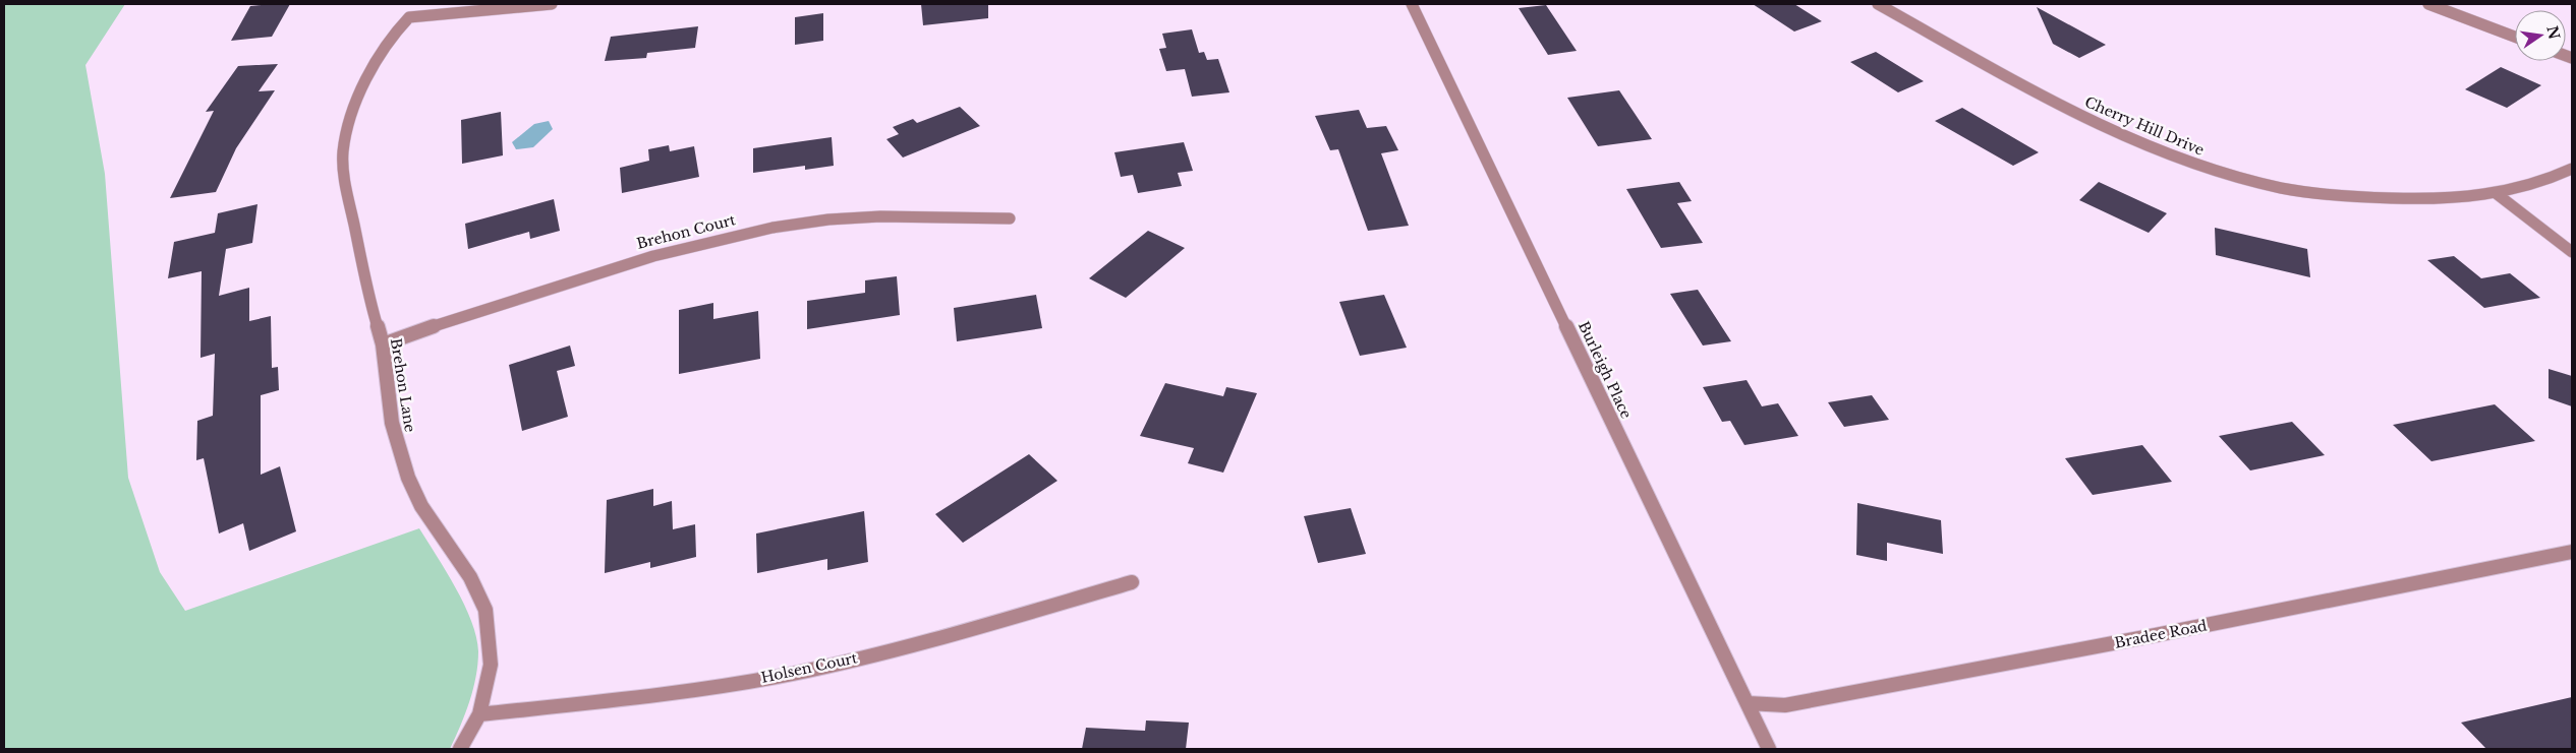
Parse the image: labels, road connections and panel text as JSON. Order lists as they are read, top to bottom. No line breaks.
{"streets":{"street":["Cherry Hill Drive","Brehon Court","Burleigh Place","Brehon Lane","Bradee Road","Holsen Court"]},"crossings":[["Brehon Court","Brehon Lane"],["Burleigh Place","Bradee Road"],["Brehon Lane","Holsen Court"]],"north":"right"}
